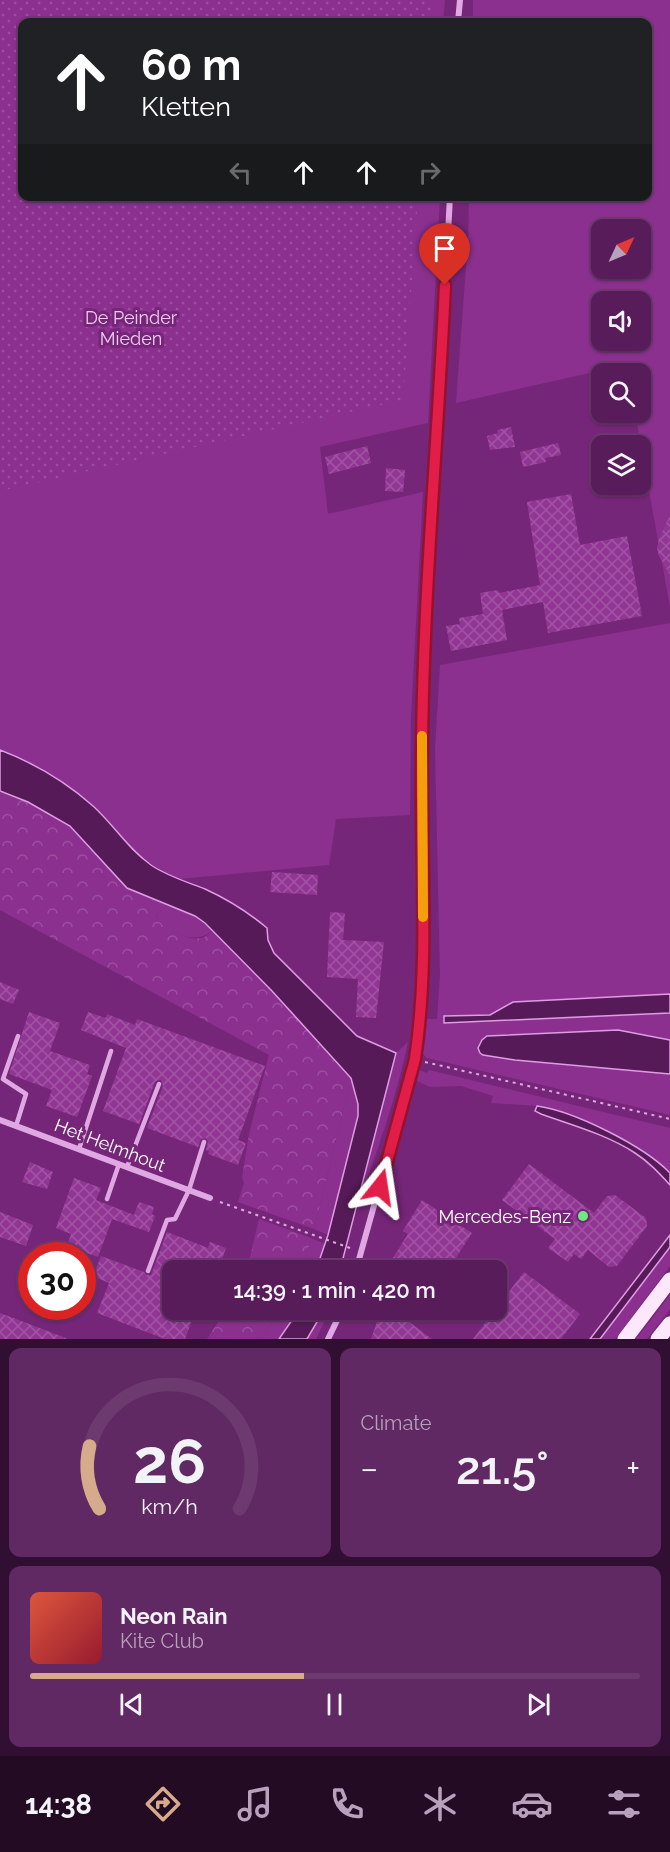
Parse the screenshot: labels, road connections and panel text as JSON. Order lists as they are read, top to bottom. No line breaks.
{"streets":{"street":["Het Helmhout"]},"parks":["De Peinder Mieden"],"places":["Mercedes-Benz"],"north":"top right","page":{"turn":["60 m","Kletten"],"limit":"30","trip":"14:39 · 1 min · 420 m","tile":"Climate","heat":["−","21.5°","+"],"song":["Neon Rain","Kite Club"],"tabs":"14:38","gauge":["26","km/h"]}}
